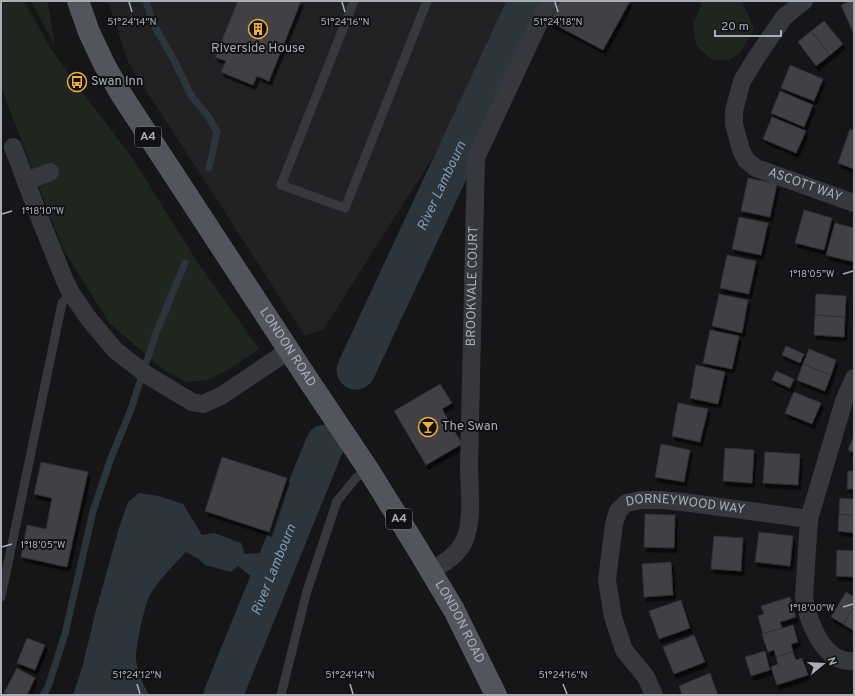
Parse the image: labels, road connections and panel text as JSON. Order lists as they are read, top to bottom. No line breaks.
{"streets":{"main road":["A4","LONDON ROAD"],"street":["ASCOTT WAY","BROOKVALE COURT","DORNEYWOOD WAY"]},"crossings":[["BROOKVALE COURT","LONDON ROAD"]],"water":["River Lambourn"],"places":{"building":["Riverside House"],"bus stop":["Swan Inn"],"bar":["The Swan"]},"scale_bar":"20 m","north":"right","coordinates":["51°24'14\"N","51°24'16\"N","51°24'18\"N","1°18'10\"W","1°18'05\"W","1°18'00\"W","51°24'12\"N"]}
